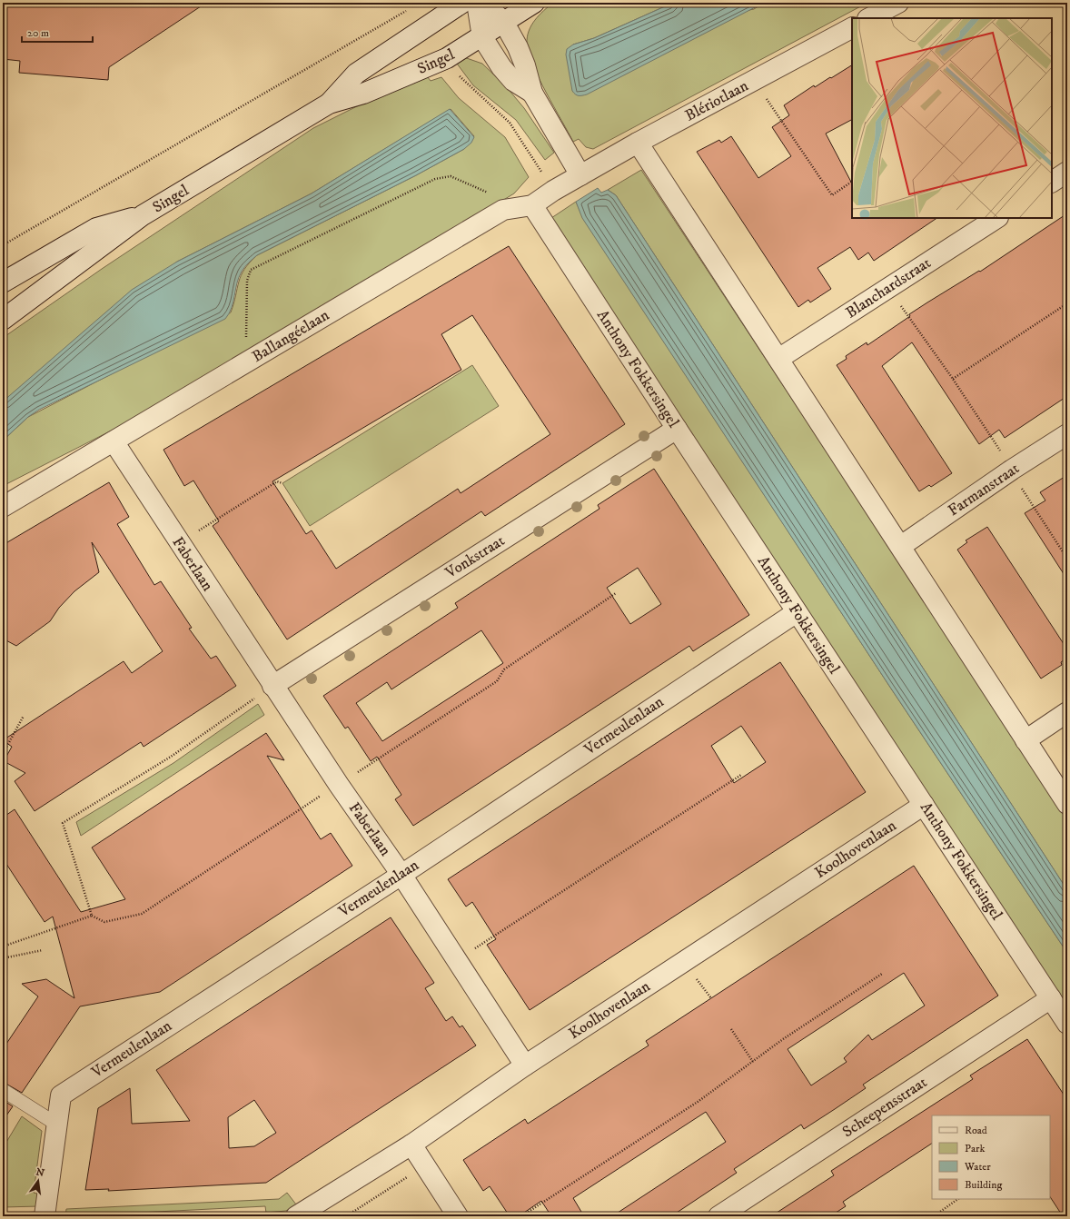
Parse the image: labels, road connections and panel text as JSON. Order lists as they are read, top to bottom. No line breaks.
{"streets":{"street":["Singel","Blériotlaan","Blanchardstraat","Ballangéelaan","Anthony Fokkersingel","Farmanstraat","Vonkstraat","Faberlaan","Vermeulenlaan","Koolhovenlaan","Scheepensstraat"]},"crossings":[["Blériotlaan","Ballangéelaan"],["Ballangéelaan","Anthony Fokkersingel"],["Ballangéelaan","Faberlaan"],["Anthony Fokkersingel","Vonkstraat"],["Anthony Fokkersingel","Vermeulenlaan"],["Anthony Fokkersingel","Koolhovenlaan"],["Anthony Fokkersingel","Scheepensstraat"],["Vonkstraat","Faberlaan"],["Faberlaan","Vermeulenlaan"],["Faberlaan","Koolhovenlaan"]],"legend":["Road","Park","Water","Building"],"scale_bar":"20 m","north":"top"}
